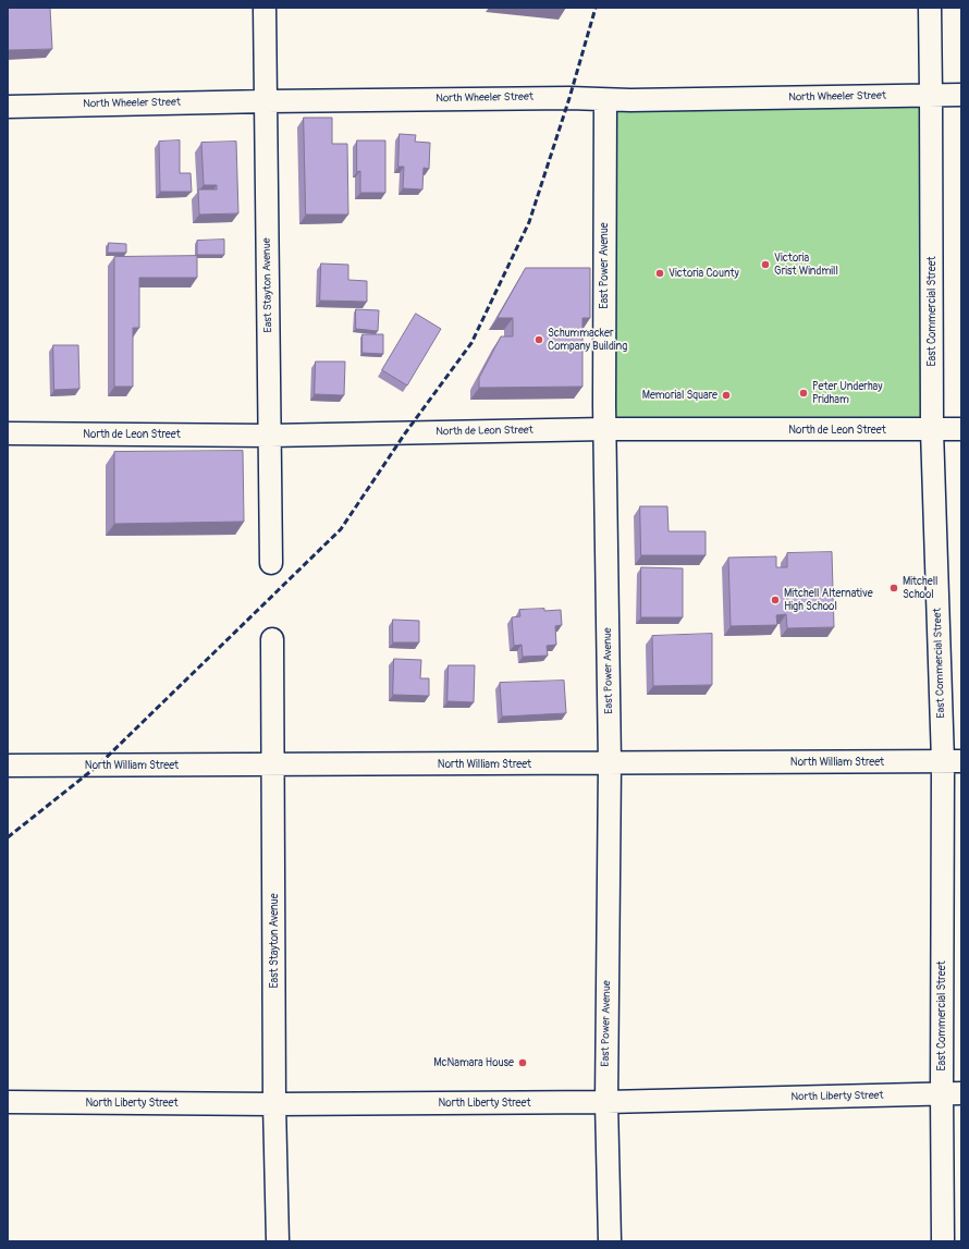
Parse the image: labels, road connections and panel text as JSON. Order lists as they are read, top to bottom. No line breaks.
{"streets":{"street":["North Wheeler Street","East Power Avenue","East Stayton Avenue","East Commercial Street","North de Leon Street","North William Street","North Liberty Street"]},"crossings":[["North Wheeler Street","East Power Avenue"],["North Wheeler Street","East Stayton Avenue"],["North Wheeler Street","East Commercial Street"],["East Power Avenue","North de Leon Street"],["East Power Avenue","North William Street"],["East Power Avenue","North Liberty Street"],["East Stayton Avenue","North de Leon Street"],["East Stayton Avenue","North William Street"],["East Stayton Avenue","North Liberty Street"],["East Commercial Street","North de Leon Street"],["East Commercial Street","North William Street"],["East Commercial Street","North Liberty Street"]],"places":["Victoria Grist Windmill","Victoria County","Schummacker Company Building","Peter Underhay Pridham","Memorial Square","Mitchell School","Mitchell Alternative High School","McNamara House"]}
